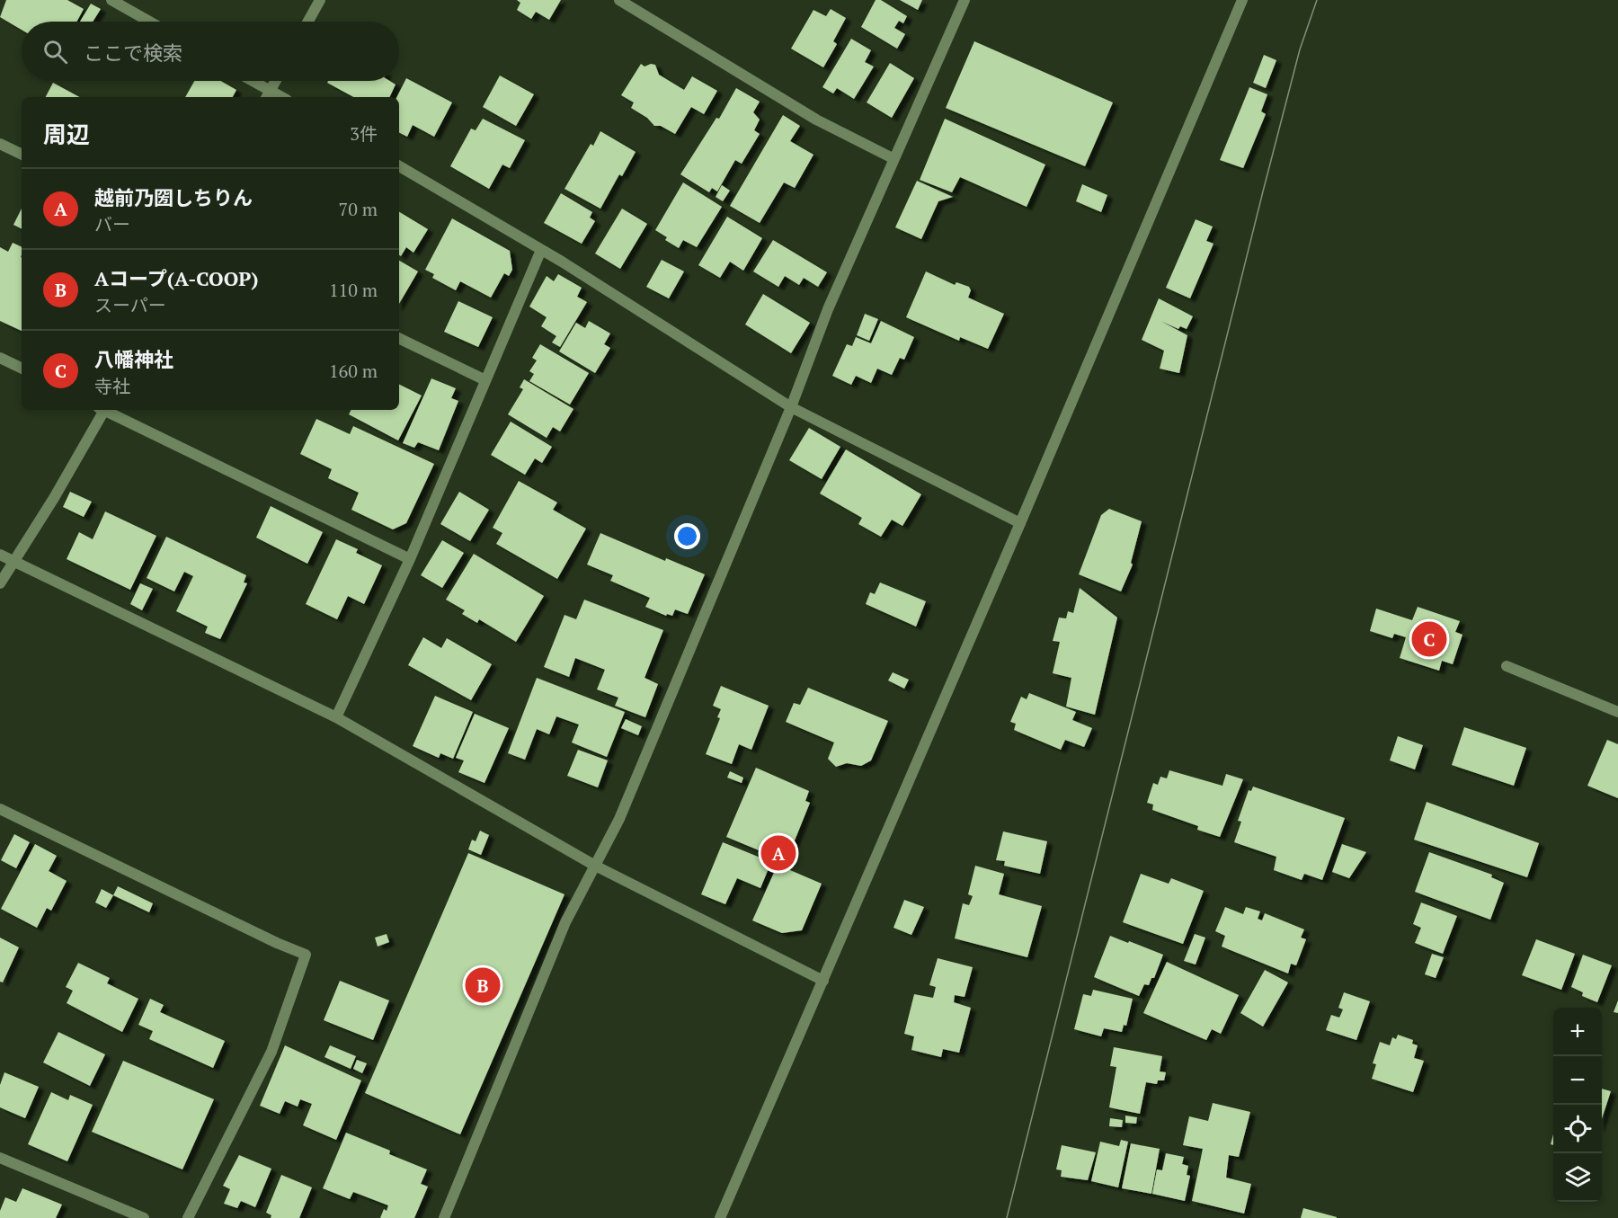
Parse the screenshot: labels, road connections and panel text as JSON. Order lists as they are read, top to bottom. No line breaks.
{"page":{"search":"ここで検索","heading":["周辺","3件"],"list":[{"mark":"A","name":"越前乃圀しちりん","note":"バー","value":"70 m"},{"mark":"B","name":"Aコープ(A-COOP)","note":"スーパー","value":"110 m"},{"mark":"C","name":"八幡神社","note":"寺社","value":"160 m"}],"pins":["C","A","B"],"map_buttons":["+","−"]}}
